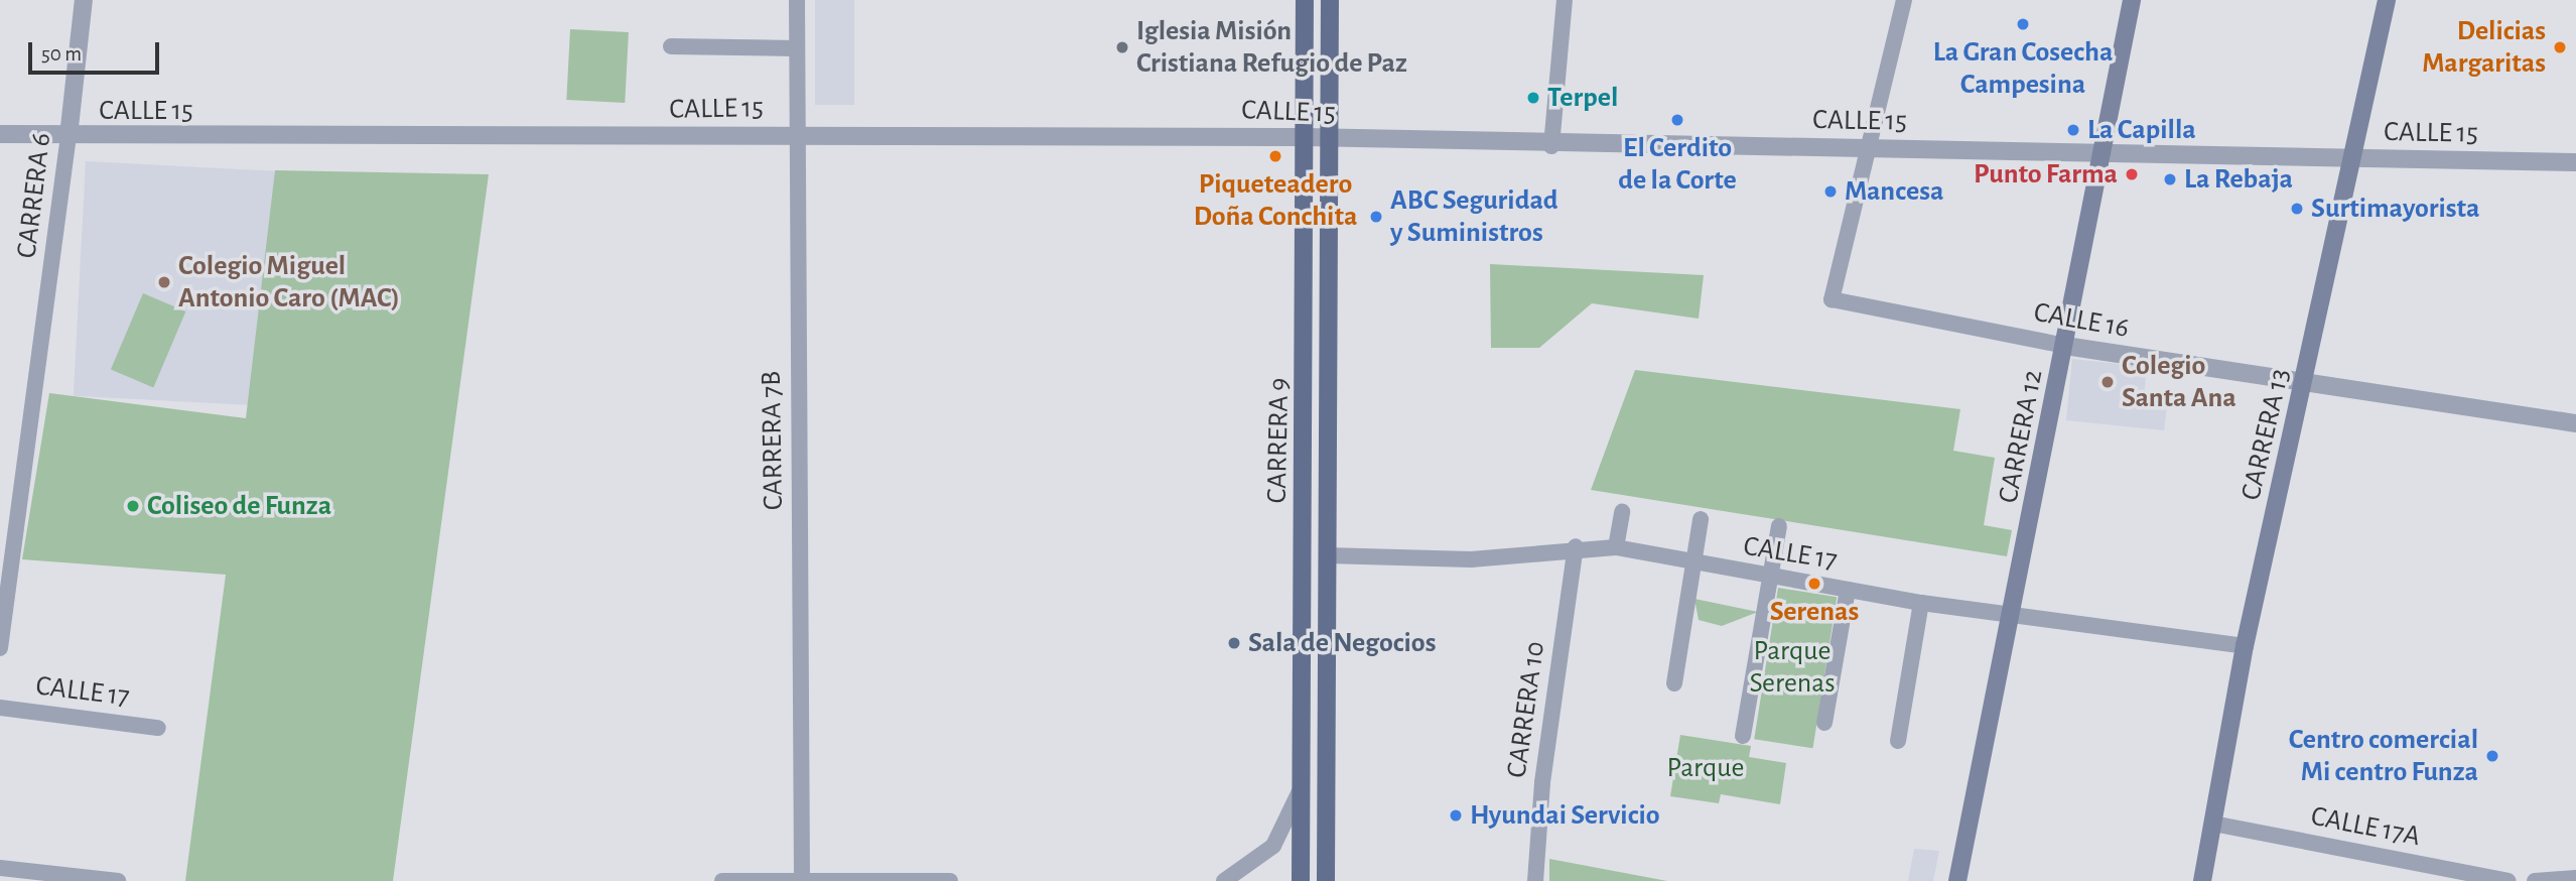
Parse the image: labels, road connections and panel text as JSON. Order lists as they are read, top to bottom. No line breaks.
{"streets":{"main road":["CARRERA 13","CARRERA 12","CARRERA 9"],"street":["CALLE 15","CARRERA 6","CALLE 16","CARRERA 7B","CALLE 17","CARRERA 10","CALLE 17A"]},"crossings":[["CALLE 15","CARRERA 6"],["CALLE 15","CALLE 16"],["CALLE 15","CARRERA 13"],["CALLE 15","CARRERA 12"],["CALLE 15","CARRERA 7B"],["CALLE 15","CARRERA 9"],["CALLE 16","CARRERA 13"],["CALLE 16","CARRERA 12"],["CARRERA 13","CALLE 17"],["CARRERA 13","CALLE 17A"],["CARRERA 12","CALLE 17"],["CARRERA 9","CALLE 17"],["CALLE 17","CARRERA 10"]],"parks":["Parque Serenas","Parque"],"places":["La Gran Cosecha Campesina","Iglesia Misión Cristiana Refugio de Paz","Delicias Margaritas","Terpel","El Cerdito de la Corte","La Capilla","Piqueteadero Doña Conchita","Punto Farma","La Rebaja","Mancesa","Surtimayorista","ABC Seguridad y Suministros","Colegio Miguel Antonio Caro (MAC)","Colegio Santa Ana","Coliseo de Funza","Serenas","Sala de Negocios","Centro comercial Mi centro Funza","Hyundai Servicio"],"scale_bar":"50 m"}
